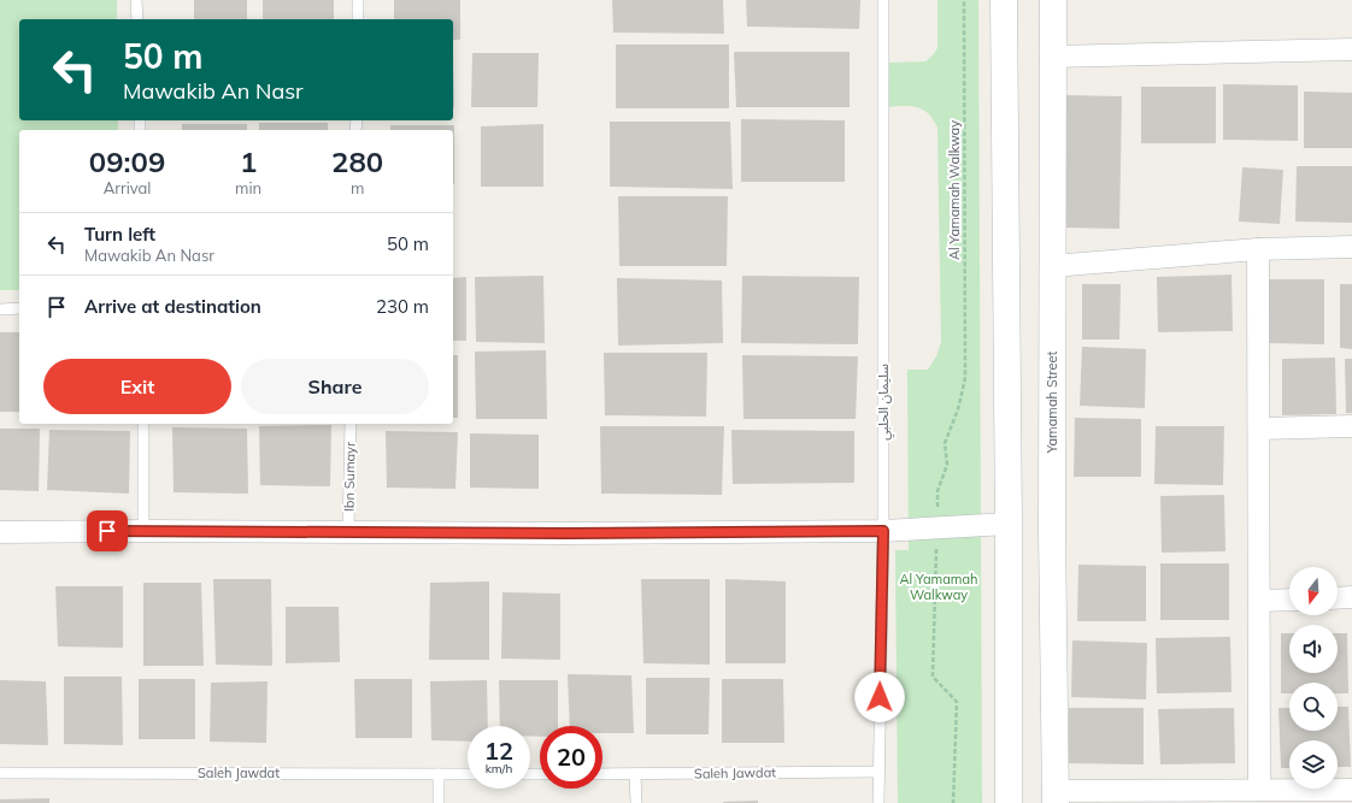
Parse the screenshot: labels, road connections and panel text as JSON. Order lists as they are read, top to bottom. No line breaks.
{"streets":{"main road":["Yamamah Street"],"lane":["سليمان الحلبي","Ibn Sumayr","Saleh Jawdat"],"path":["Al Yamamah Walkway"]},"crossings":[["سليمان الحلبي","Saleh Jawdat"]],"parks":["Al Yamamah Walkway"],"north":"bottom","page":{"turn":["50 m","Mawakib An Nasr"],"eta":["09:09","Arrival","1","min","280","m"],"list":[{"name":"Turn left","note":"Mawakib An Nasr","value":"50 m"},{"name":"Arrive at destination","value":"230 m"}],"buttons":["Exit","Share"],"speed":"12 km/h","limit":"20"}}
